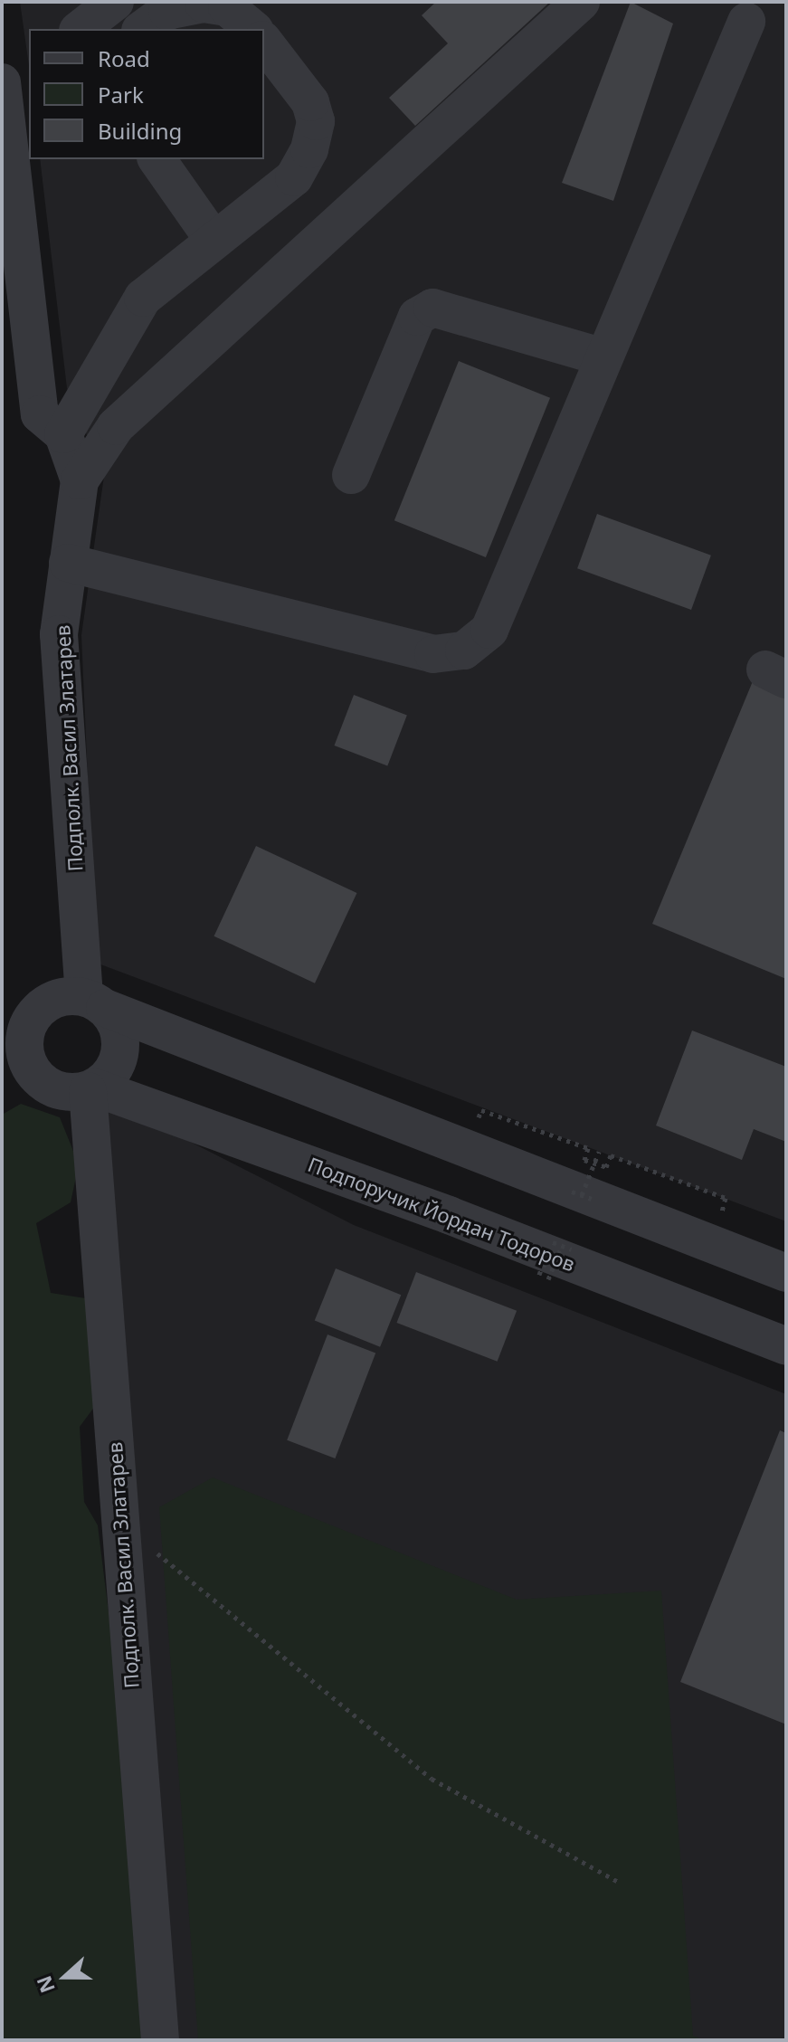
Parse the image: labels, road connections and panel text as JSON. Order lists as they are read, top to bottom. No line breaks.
{"streets":{"street":["Подполк. Васил Златарев","Подпоручик Йордан Тодоров"]},"crossings":[["Подполк. Васил Златарев","Подпоручик Йордан Тодоров"]],"legend":["Road","Park","Building"],"north":"left"}
